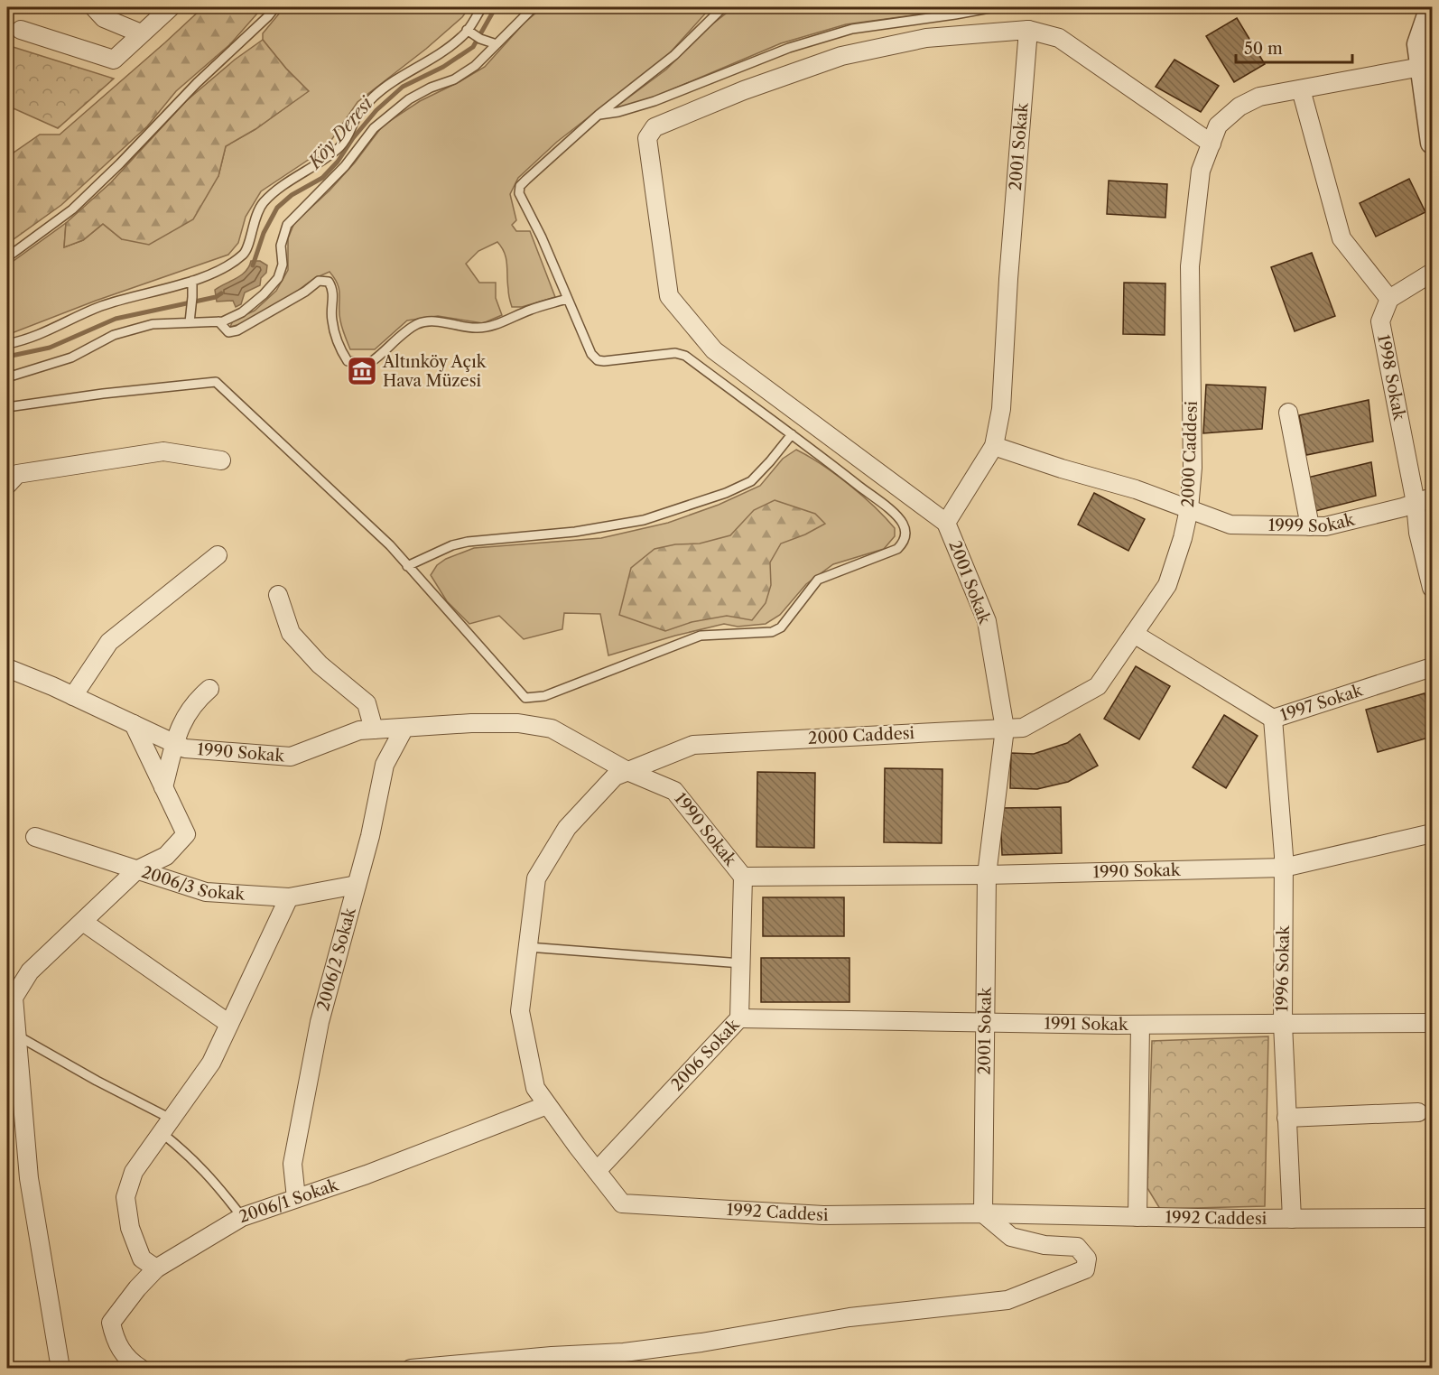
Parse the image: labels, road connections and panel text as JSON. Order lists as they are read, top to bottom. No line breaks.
{"streets":{"street":["2001 Sokak","1998 Sokak","2000 Caddesi","1999 Sokak","1997 Sokak","1990 Sokak","2006/3 Sokak","2006/2 Sokak","1996 Sokak","1991 Sokak","2006 Sokak","2006/1 Sokak","1992 Caddesi"]},"crossings":[["2001 Sokak","2000 Caddesi"],["2001 Sokak","1999 Sokak"],["2001 Sokak","1990 Sokak"],["2001 Sokak","1991 Sokak"],["2001 Sokak","1992 Caddesi"],["1998 Sokak","1999 Sokak"],["2000 Caddesi","1999 Sokak"],["2000 Caddesi","1997 Sokak"],["2000 Caddesi","1990 Sokak"],["2000 Caddesi","1992 Caddesi"],["1997 Sokak","1996 Sokak"],["1990 Sokak","2006/2 Sokak"],["1990 Sokak","1996 Sokak"],["1990 Sokak","2006 Sokak"],["1990 Sokak","1992 Caddesi"],["2006/3 Sokak","2006/2 Sokak"],["2006/2 Sokak","2006/1 Sokak"],["1996 Sokak","1991 Sokak"],["1996 Sokak","1992 Caddesi"],["1991 Sokak","2006 Sokak"],["2006 Sokak","1992 Caddesi"],["2006/1 Sokak","1992 Caddesi"]],"water":["Köy Deresi"],"places":{"museum":["Altınköy Açık Hava Müzesi"]},"scale_bar":"50 m"}
